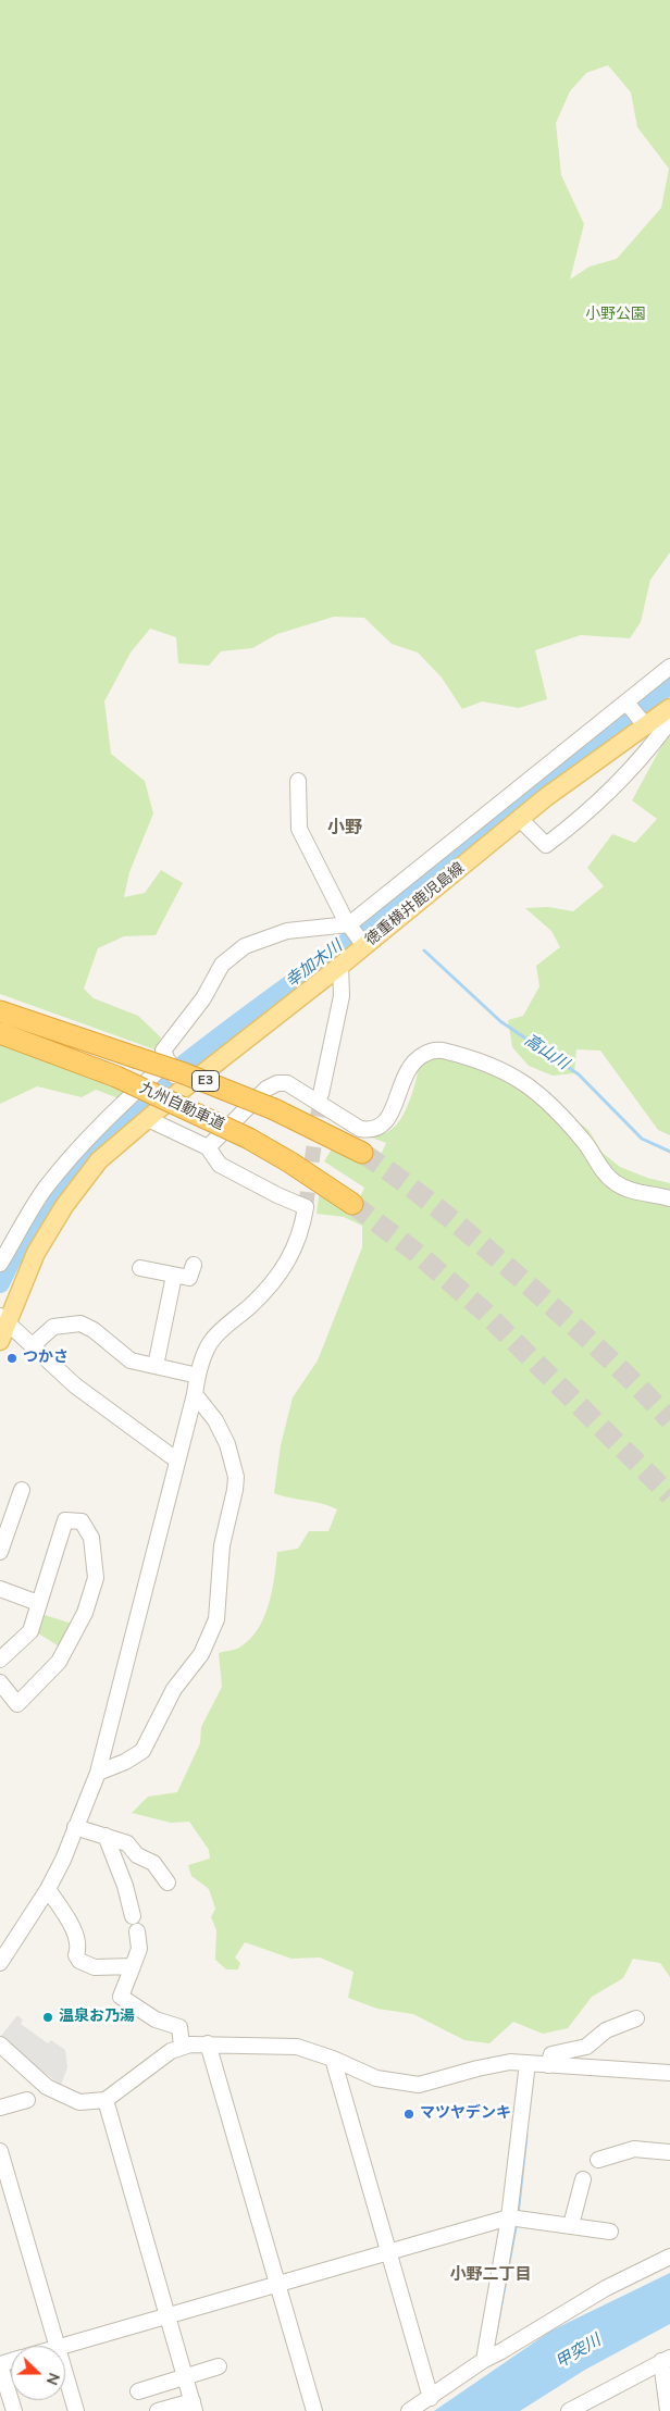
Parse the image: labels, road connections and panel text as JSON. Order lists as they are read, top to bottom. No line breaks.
{"streets":{"highway":["E3","九州自動車道"],"main road":["徳重横井鹿児島線"]},"districts":["小野","小野二丁目"],"water":["幸加木川","高山川","甲突川"],"parks":["小野公園"],"places":["つかさ","温泉お乃湯","マツヤデンキ"],"north":"right"}
